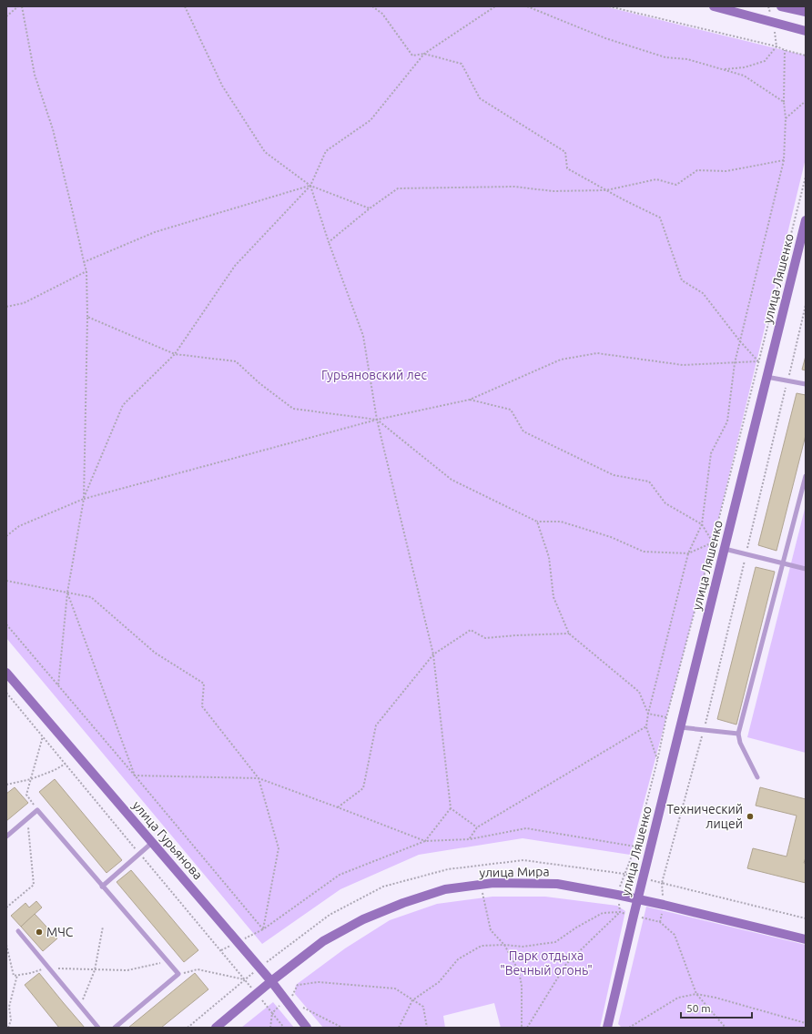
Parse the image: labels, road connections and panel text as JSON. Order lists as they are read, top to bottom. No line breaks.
{"streets":{"main road":["улица Ляшенко","улица Гурьянова","улица Мира"]},"crossings":[["улица Ляшенко","улица Мира"],["улица Гурьянова","улица Мира"]],"parks":["Гурьяновский лес","Парк отдыха \"Вечный огонь\""],"places":["Технический лицей","МЧС"],"scale_bar":"50 m"}
